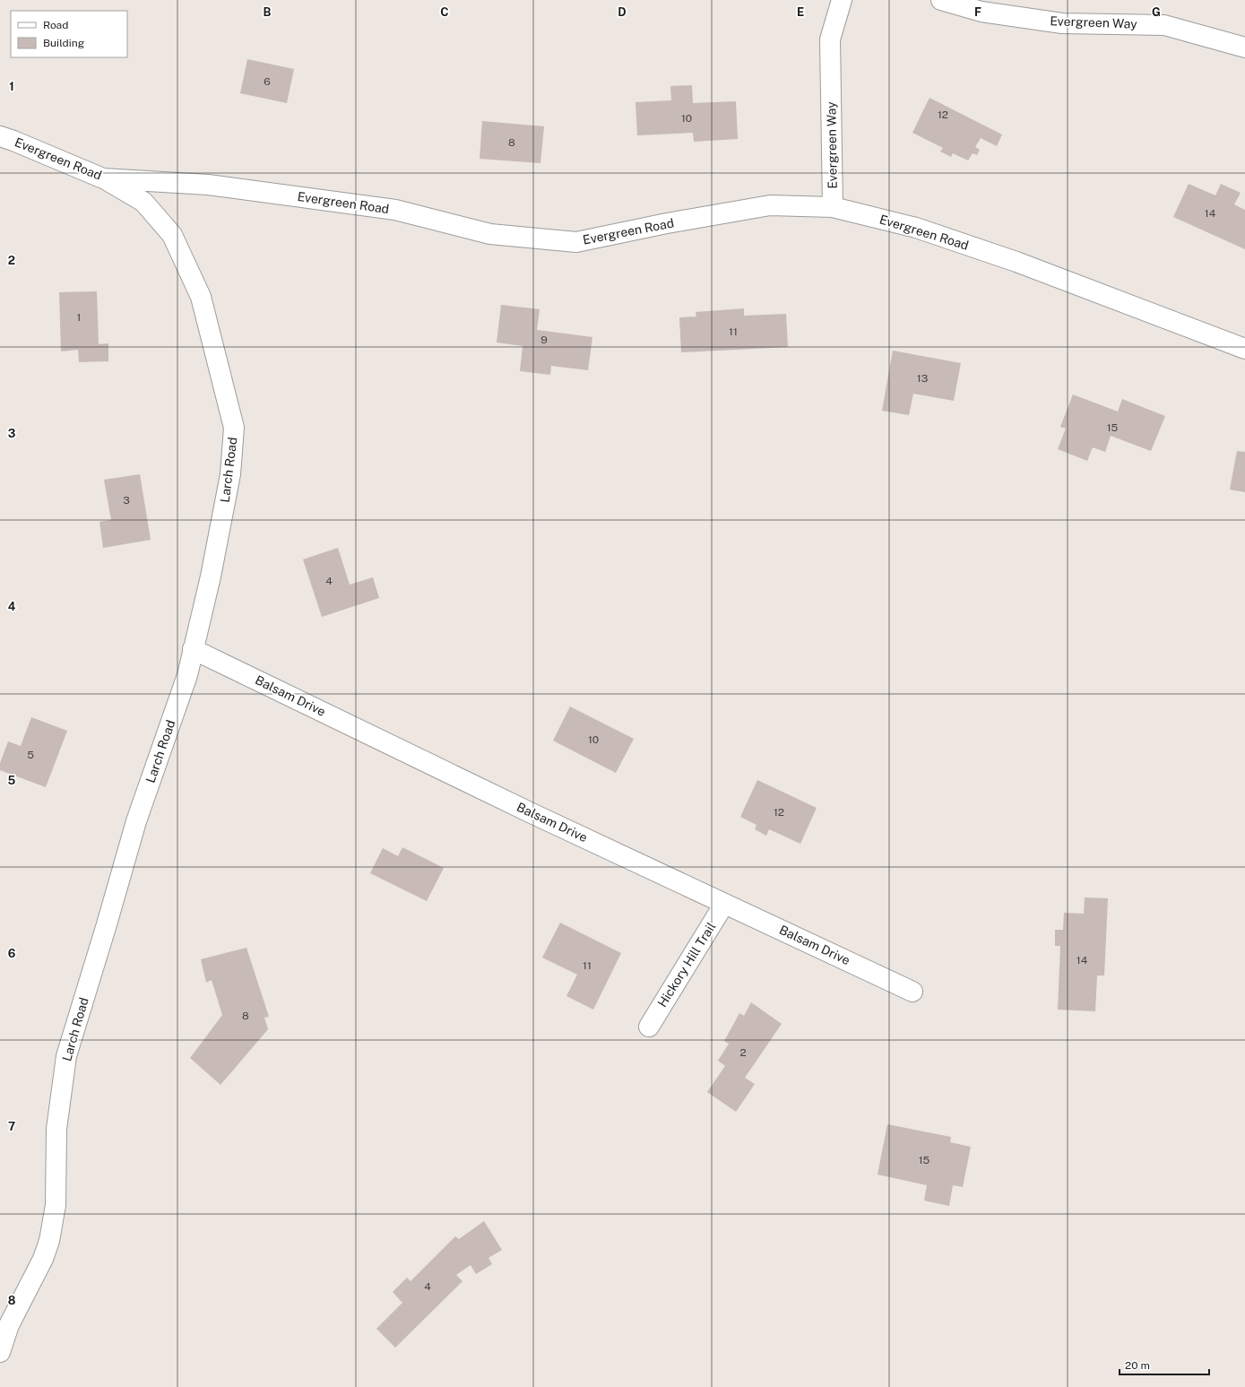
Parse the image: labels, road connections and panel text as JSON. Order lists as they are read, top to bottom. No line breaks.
{"streets":{"street":["Evergreen Way","Evergreen Road","Larch Road","Balsam Drive","Hickory Hill Trail"]},"crossings":[["Evergreen Way","Evergreen Road"],["Evergreen Road","Larch Road"],["Larch Road","Balsam Drive"],["Balsam Drive","Hickory Hill Trail"]],"house_numbers":["6","12","10","8","14","1","11","9","13","15","3","4","10","5","12","14","11","8","2","15","4"],"legend":["Road","Building"],"scale_bar":"20 m","grid":{"columns":["B","C","D","E","F","G"],"rows":["1","2","3","4","5","6","7","8"]}}
